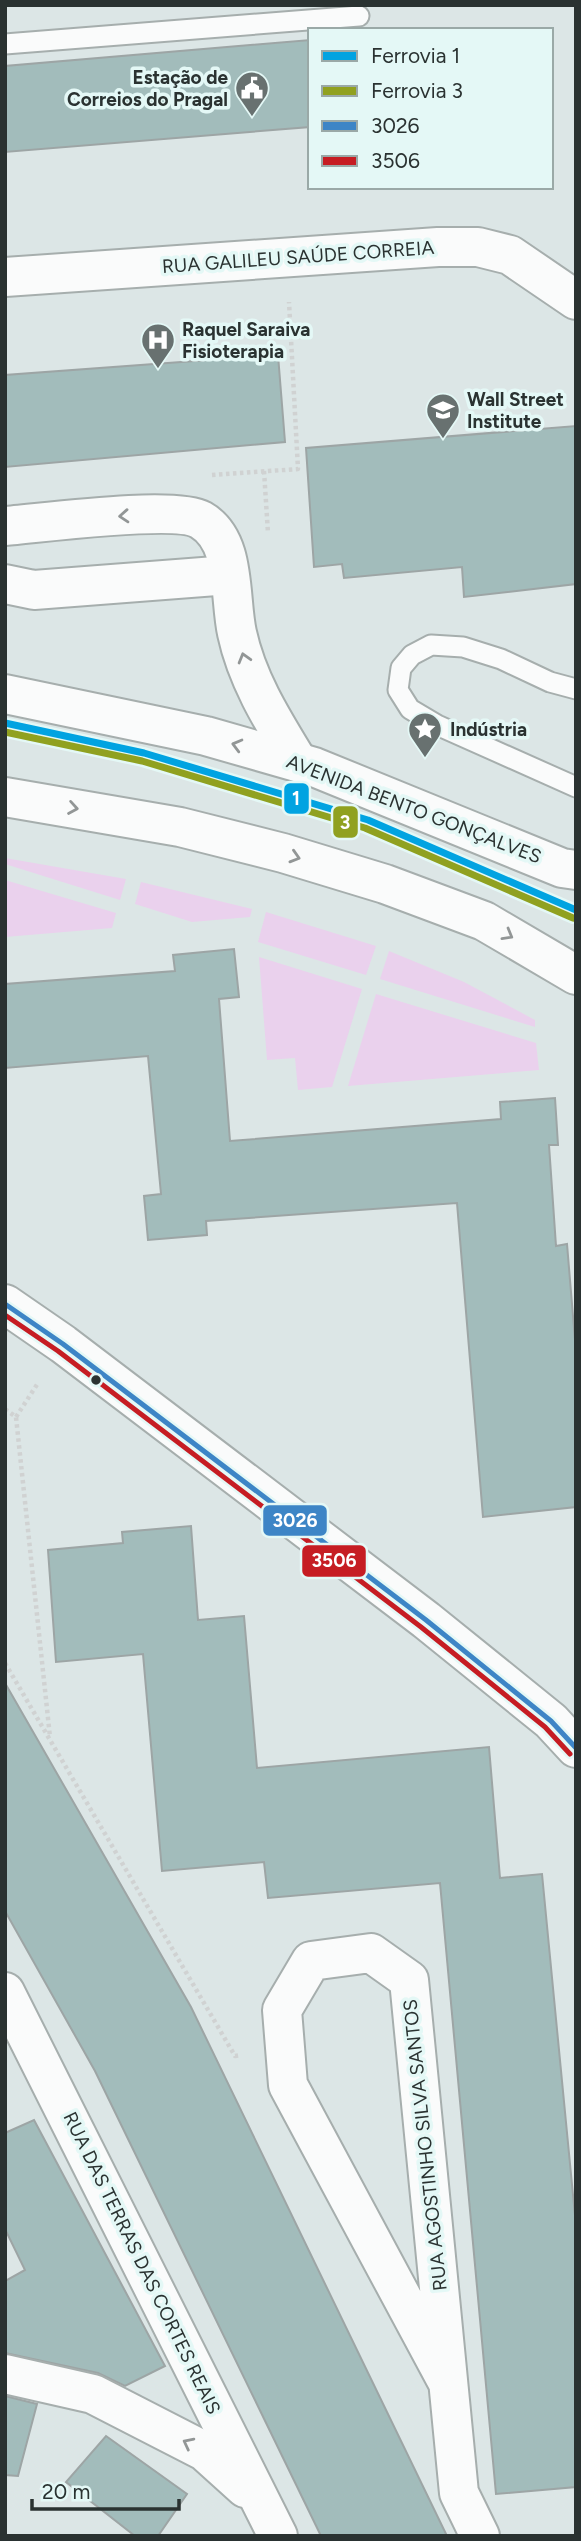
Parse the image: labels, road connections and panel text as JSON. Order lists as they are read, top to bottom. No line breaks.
{"streets":{"street":["RUA GALILEU SAÚDE CORREIA","AVENIDA BENTO GONÇALVES","RUA AGOSTINHO SILVA SANTOS","RUA DAS TERRAS DAS CORTES REAIS"]},"places":{"public building":["Estação de Correios do Pragal"],"hospital":["Raquel Saraiva Fisioterapia"],"school or university":["Wall Street Institute"],"place":["Indústria"]},"lines":["rail line 1","rail line 3","transit line 3026","transit line 3506"],"legend":["Ferrovia 1","Ferrovia 3","3026","3506"],"scale_bar":"20 m"}
